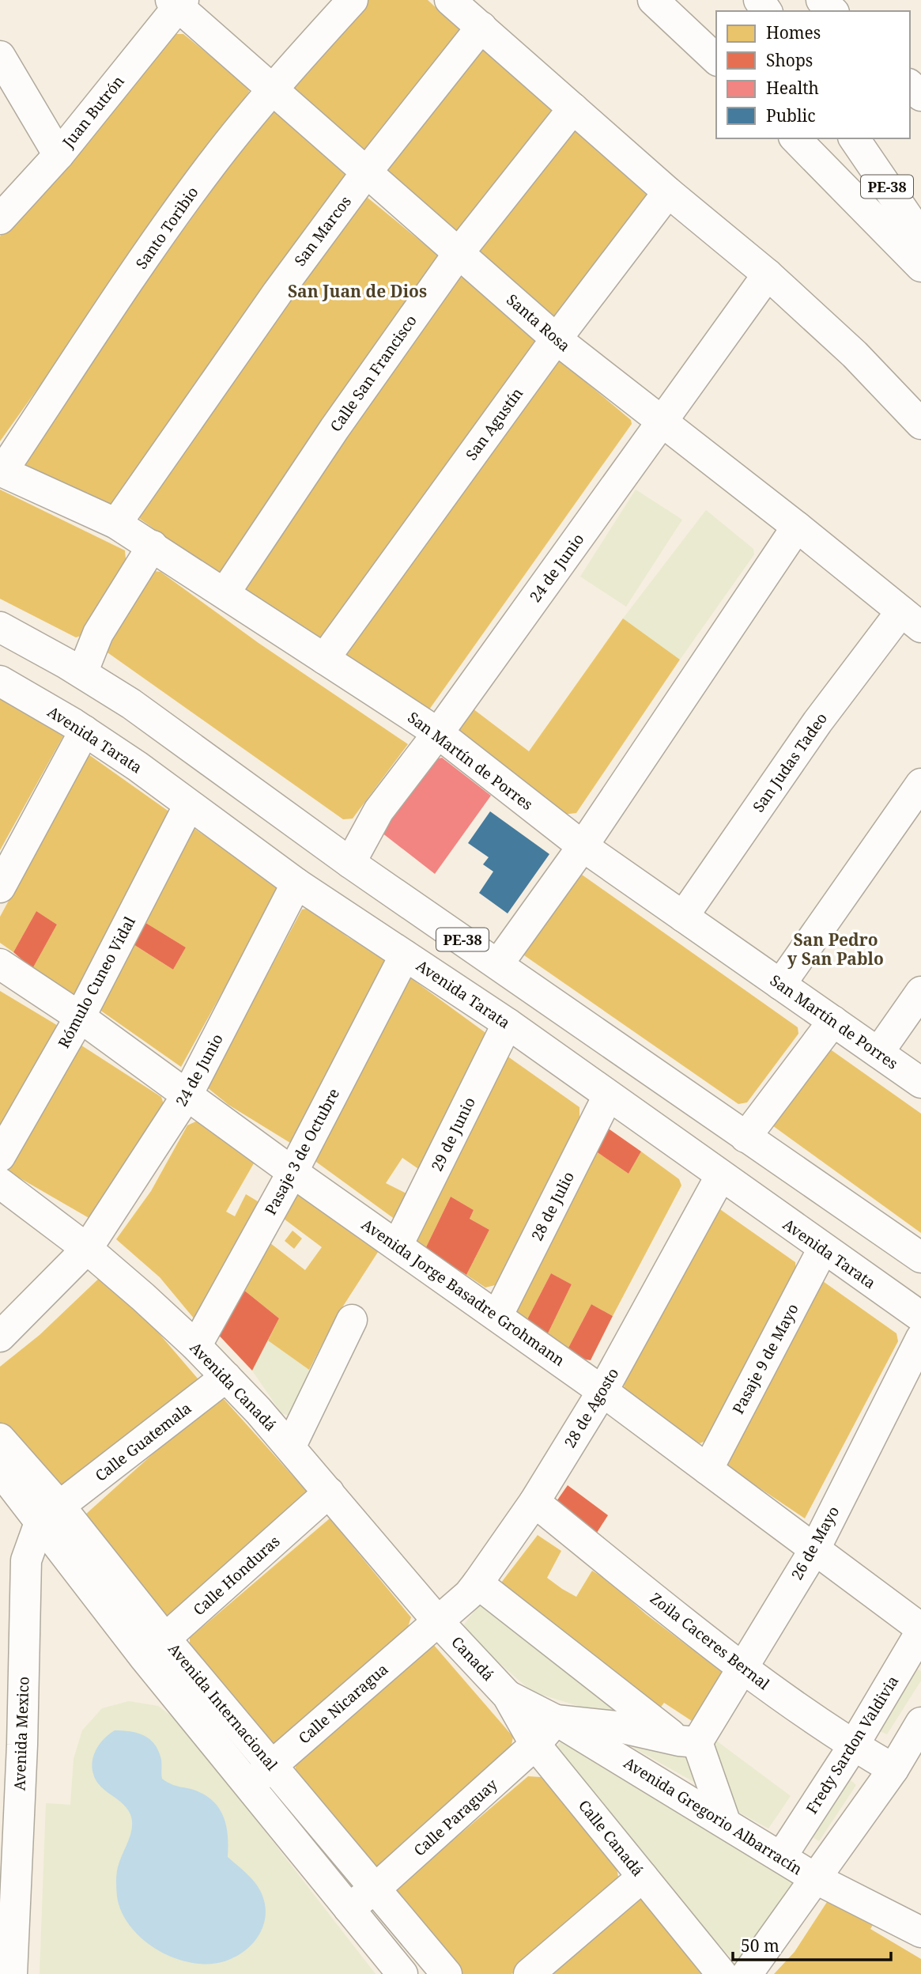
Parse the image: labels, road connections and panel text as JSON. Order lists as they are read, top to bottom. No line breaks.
{"streets":{"main road":["Juan Butrón","PE-38","Santo Toribio","San Marcos","Santa Rosa","Calle San Francisco","San Agustín","24 de Junio","Avenida Tarata","San Martín de Porres","San Judas Tadeo","Rómulo Cuneo Vidal","29 de Junio","Pasaje 3 de Octubre","28 de Julio","Avenida Jorge Basadre Grohmann","Pasaje 9 de Mayo","Avenida Canadá","28 de Agosto","Calle Guatemala","26 de Mayo","Calle Honduras","Zoila Caceres Bernal","Canadá","Calle Nicaragua","Avenida Internacional","Avenida Mexico","Fredy Sardon Valdivia","Avenida Gregorio Albarracín","Calle Paraguay","Calle Canadá"]},"crossings":[["Juan Butrón","Santa Rosa"],["PE-38","24 de Junio"],["Santo Toribio","Santa Rosa"],["Santo Toribio","San Martín de Porres"],["San Marcos","Santa Rosa"],["San Marcos","San Martín de Porres"],["Santa Rosa","Calle San Francisco"],["Santa Rosa","San Agustín"],["Santa Rosa","24 de Junio"],["Santa Rosa","San Judas Tadeo"],["Calle San Francisco","San Martín de Porres"],["San Agustín","San Martín de Porres"],["24 de Junio","Avenida Tarata"],["24 de Junio","San Martín de Porres"],["24 de Junio","Avenida Jorge Basadre Grohmann"],["24 de Junio","Avenida Canadá"],["Avenida Tarata","Rómulo Cuneo Vidal"],["Avenida Tarata","29 de Junio"],["Avenida Tarata","Pasaje 3 de Octubre"],["Avenida Tarata","28 de Julio"],["Avenida Tarata","Pasaje 9 de Mayo"],["Avenida Tarata","28 de Agosto"],["San Martín de Porres","San Judas Tadeo"],["Rómulo Cuneo Vidal","Avenida Jorge Basadre Grohmann"],["29 de Junio","Avenida Jorge Basadre Grohmann"],["Pasaje 3 de Octubre","Avenida Jorge Basadre Grohmann"],["Pasaje 3 de Octubre","Avenida Canadá"],["28 de Julio","Avenida Jorge Basadre Grohmann"],["Avenida Jorge Basadre Grohmann","Pasaje 9 de Mayo"],["Avenida Jorge Basadre Grohmann","28 de Agosto"],["Avenida Jorge Basadre Grohmann","26 de Mayo"],["Avenida Jorge Basadre Grohmann","Fredy Sardon Valdivia"],["Avenida Canadá","28 de Agosto"],["Avenida Canadá","Calle Guatemala"],["Avenida Canadá","Calle Honduras"],["Avenida Canadá","Canadá"],["Avenida Canadá","Calle Nicaragua"],["28 de Agosto","Zoila Caceres Bernal"],["28 de Agosto","Canadá"],["28 de Agosto","Calle Nicaragua"],["Calle Guatemala","Avenida Internacional"],["Calle Guatemala","Avenida Mexico"],["26 de Mayo","Zoila Caceres Bernal"],["Calle Honduras","Avenida Internacional"],["Zoila Caceres Bernal","Fredy Sardon Valdivia"],["Canadá","Calle Nicaragua"],["Canadá","Avenida Gregorio Albarracín"],["Canadá","Calle Canadá"],["Calle Nicaragua","Avenida Internacional"],["Avenida Internacional","Avenida Mexico"],["Avenida Internacional","Calle Paraguay"],["Fredy Sardon Valdivia","Avenida Gregorio Albarracín"],["Avenida Gregorio Albarracín","Calle Paraguay"],["Avenida Gregorio Albarracín","Calle Canadá"],["Calle Paraguay","Calle Canadá"]],"districts":["San Juan de Dios","San Pedro y San Pablo"],"legend":["Homes","Shops","Health","Public"],"scale_bar":"50 m"}
